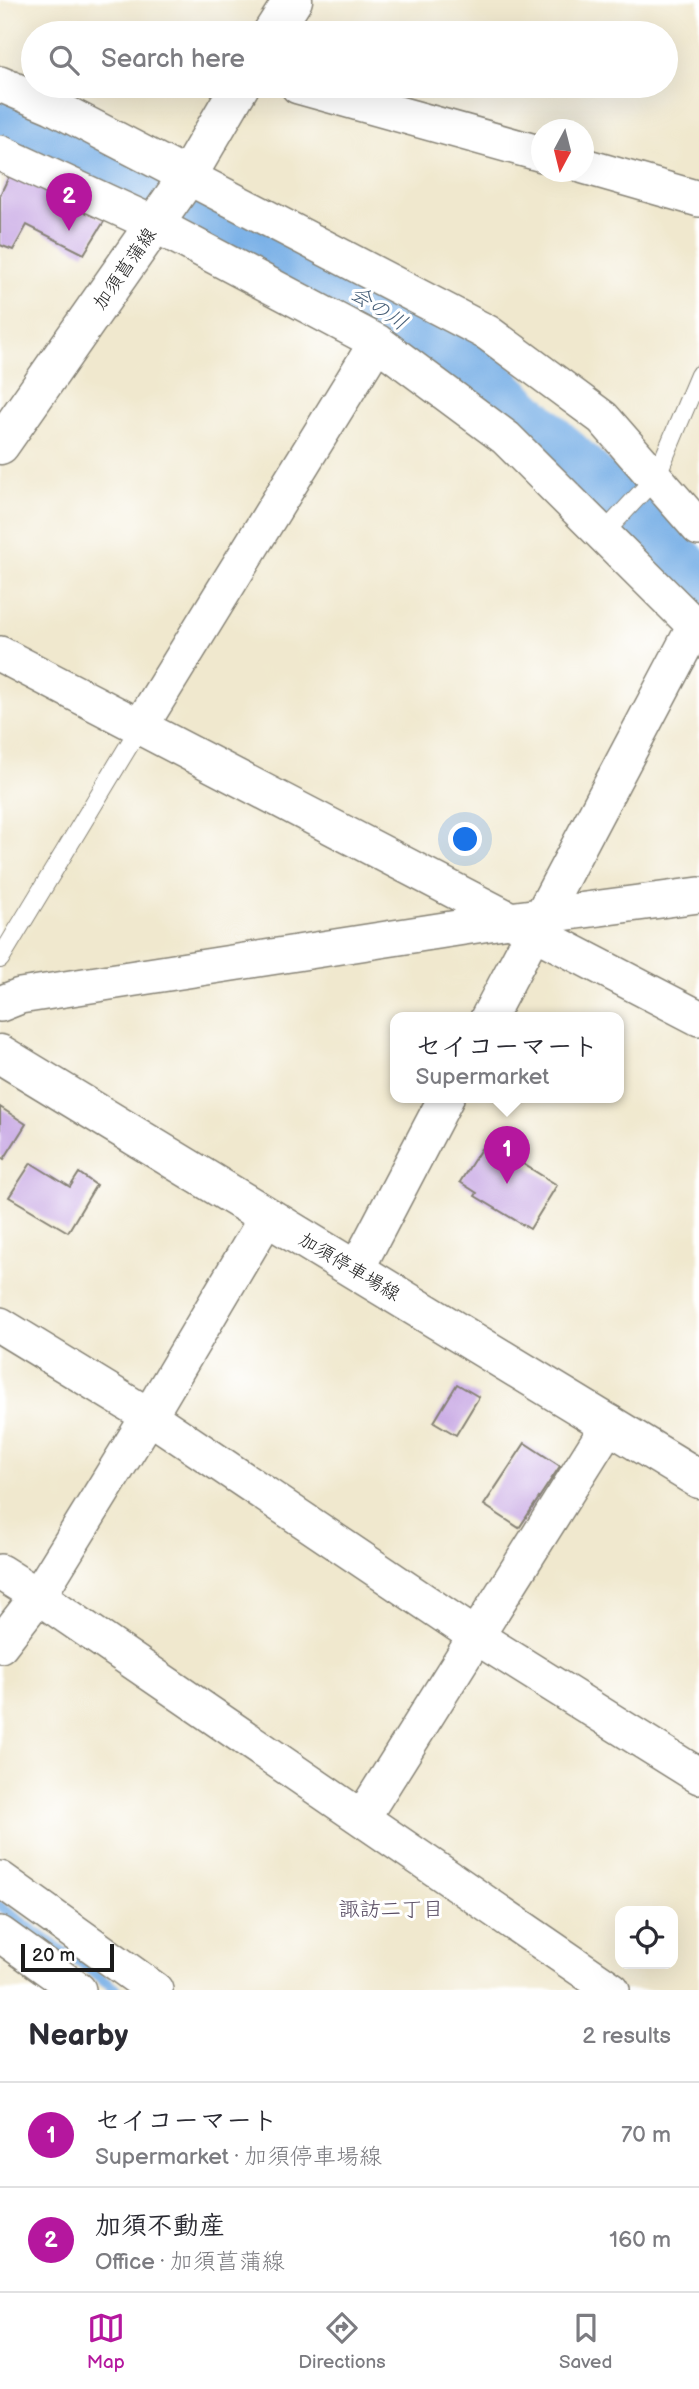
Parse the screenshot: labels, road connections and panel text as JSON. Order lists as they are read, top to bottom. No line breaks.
{"streets":{"main road":["加須菖蒲線","加須停車場線"]},"districts":["諏訪二丁目"],"water":["会の川"],"scale_bar":"20 m","north":"bottom","page":{"search":"Search here","pins":["2","1"],"popup":["セイコーマート","Supermarket"],"scale":"20 m","heading":["Nearby","2 results"],"list":[{"mark":"1","name":"セイコーマート","note":"Supermarket · 加須停車場線","value":"70 m"},{"mark":"2","name":"加須不動産","note":"Office · 加須菖蒲線","value":"160 m"}],"nav":["Map","Directions","Saved"]}}
